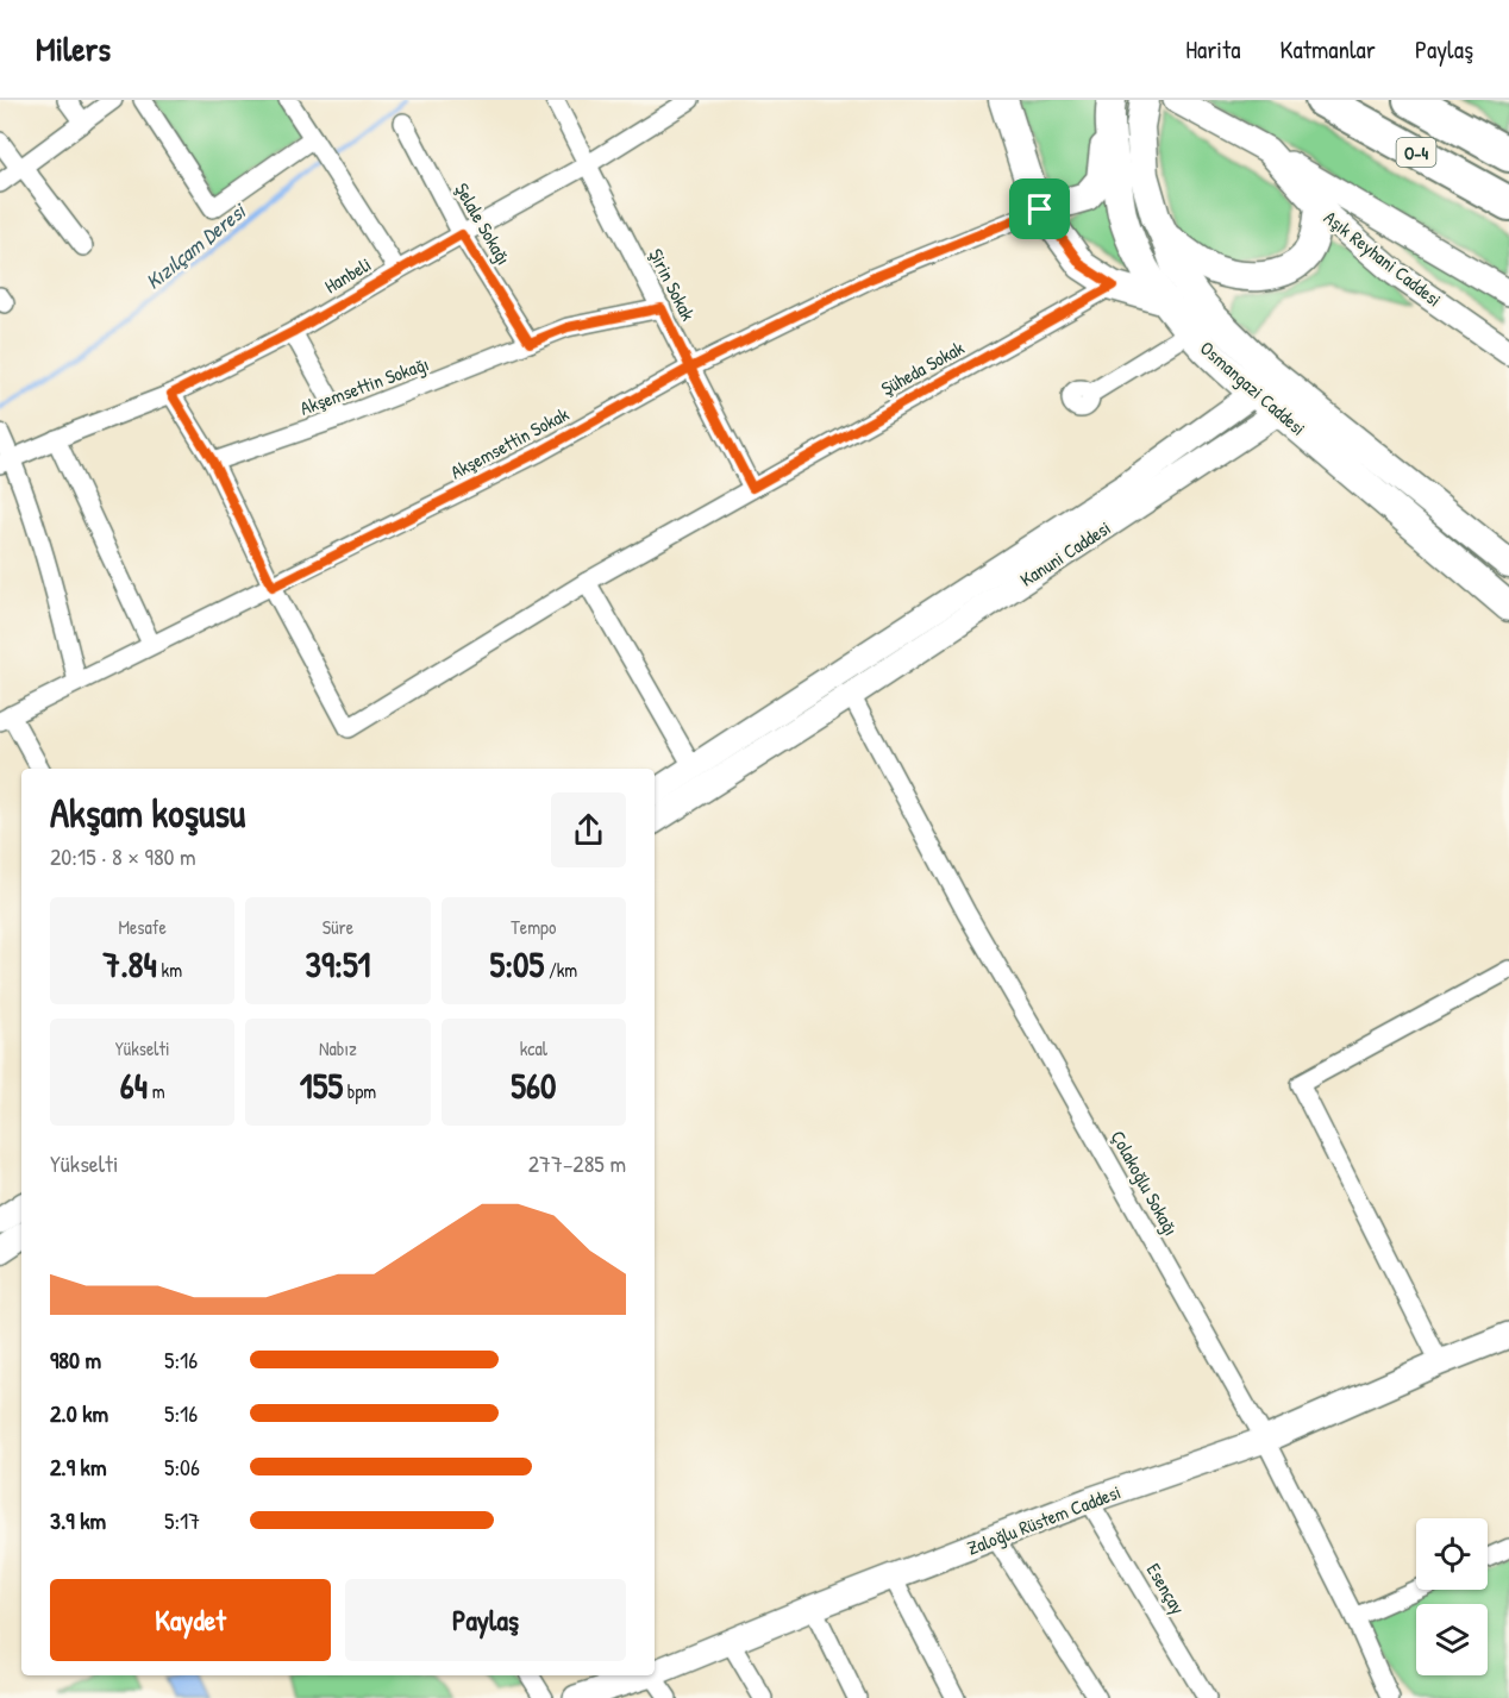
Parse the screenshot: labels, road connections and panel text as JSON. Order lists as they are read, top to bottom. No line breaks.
{"streets":{"highway":["O-4"],"main road":["Osmangazi Caddesi"],"street":["Şelale Sokağı","Aşık Reyhani Caddesi","Hanbeli","Şirin Sokak","Şüheda Sokak","Akşemsettin Sokağı","Akşemsettin Sokak","Kanuni Caddesi","Çolakoğlu Sokağı","Zaloğlu Rüstem Caddesi","Esençay"]},"crossings":[["Şelale Sokağı","Hanbeli"],["Şelale Sokağı","Akşemsettin Sokağı"],["Hanbeli","Şirin Sokak"],["Şirin Sokak","Şüheda Sokak"],["Şirin Sokak","Akşemsettin Sokağı"],["Şirin Sokak","Akşemsettin Sokak"],["Şüheda Sokak","Akşemsettin Sokak"],["Osmangazi Caddesi","Kanuni Caddesi"],["Kanuni Caddesi","Çolakoğlu Sokağı"],["Çolakoğlu Sokağı","Zaloğlu Rüstem Caddesi"],["Zaloğlu Rüstem Caddesi","Esençay"]],"water":["Kızılçam Deresi"],"page":{"header":"Milers","nav":["Harita","Katmanlar","Paylaş"],"heading":["Akşam koşusu","20:15 · 8 × 980 m"],"stats":[["Mesafe","7.84 km"],["Süre","39:51"],["Tempo","5:05 /km"],["Yükselti","64 m"],["Nabız","155 bpm"],["kcal","560"]],"chart":["Yükselti","277–285 m"],"list":[{"name":"980 m","note":"5:16"},{"name":"2.0 km","note":"5:16"},{"name":"2.9 km","note":"5:06"},{"name":"3.9 km","note":"5:17"}],"buttons":["Kaydet","Paylaş"]}}
